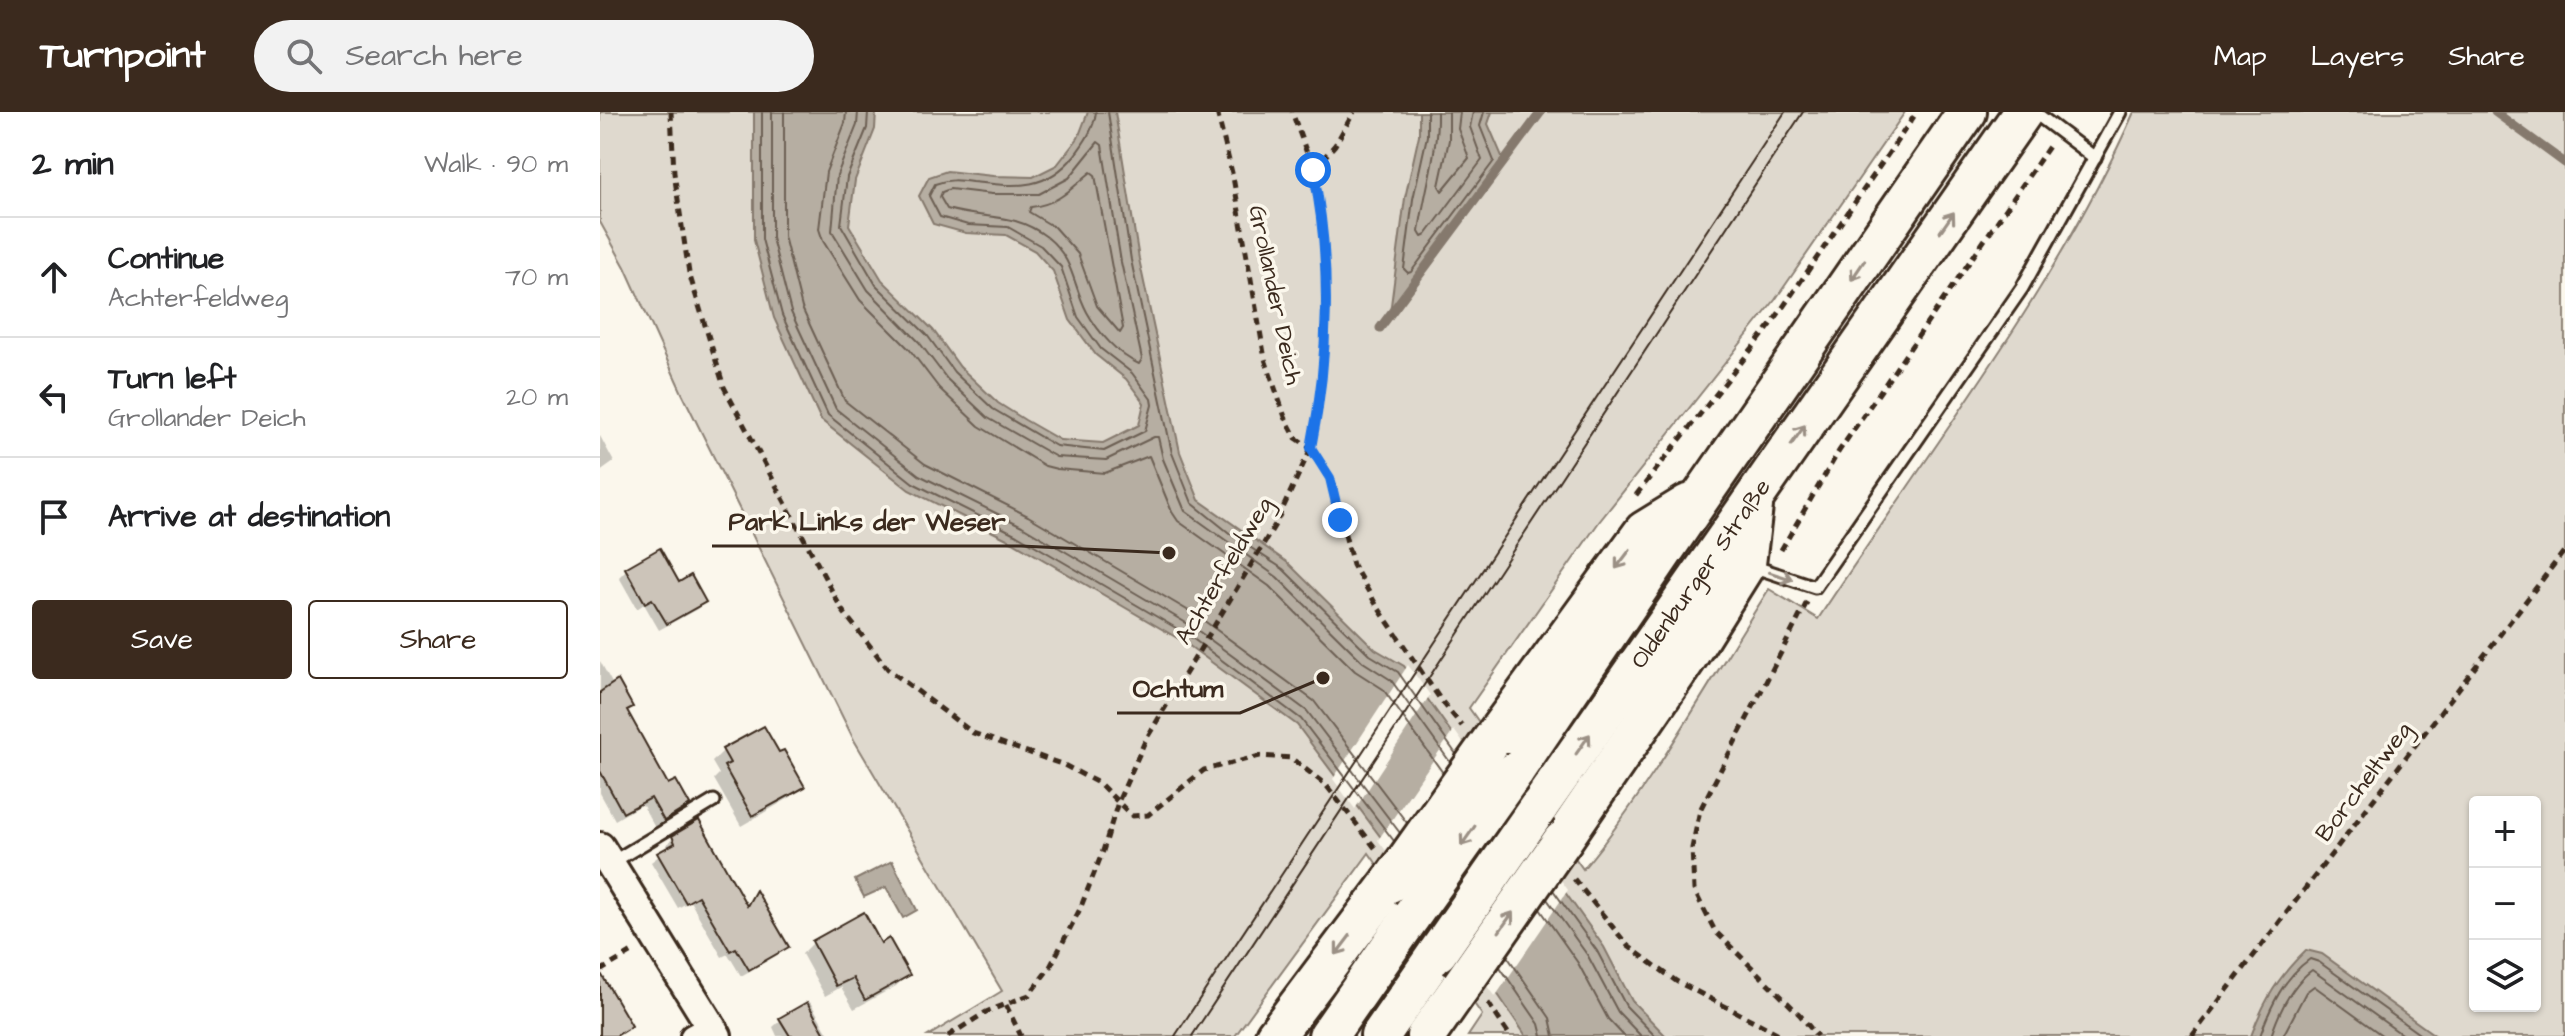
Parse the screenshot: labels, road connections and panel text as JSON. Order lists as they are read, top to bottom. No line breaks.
{"streets":{"highway":["Oldenburger Straße"],"path":["Grollander Deich","Achterfeldweg","Borcheltweg"]},"crossings":[["Grollander Deich","Achterfeldweg"]],"places":["Park Links der Weser","Ochtum"],"page":{"header":"Turnpoint","search":"Search here","nav":["Map","Layers","Share"],"heading":["2 min","Walk · 90 m"],"list":[["Continue","Achterfeldweg","70 m"],["Turn left","Grollander Deich","20 m"],"Arrive at destination"],"buttons":["Save","Share"],"map_buttons":["+","−"]}}
